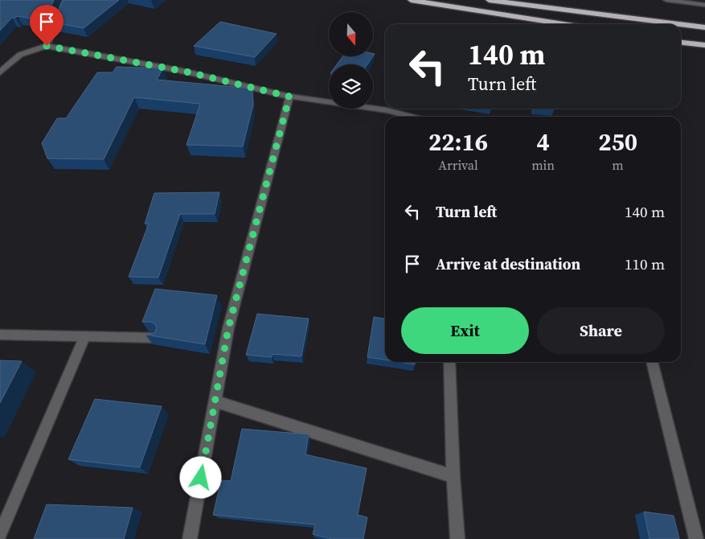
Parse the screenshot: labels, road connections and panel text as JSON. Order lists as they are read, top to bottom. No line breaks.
{"north":"bottom","page":{"turn":["140 m","Turn left"],"eta":["22:16","Arrival","4","min","250","m"],"list":[{"name":"Turn left","value":"140 m"},{"name":"Arrive at destination","value":"110 m"}],"buttons":["Exit","Share"]}}
